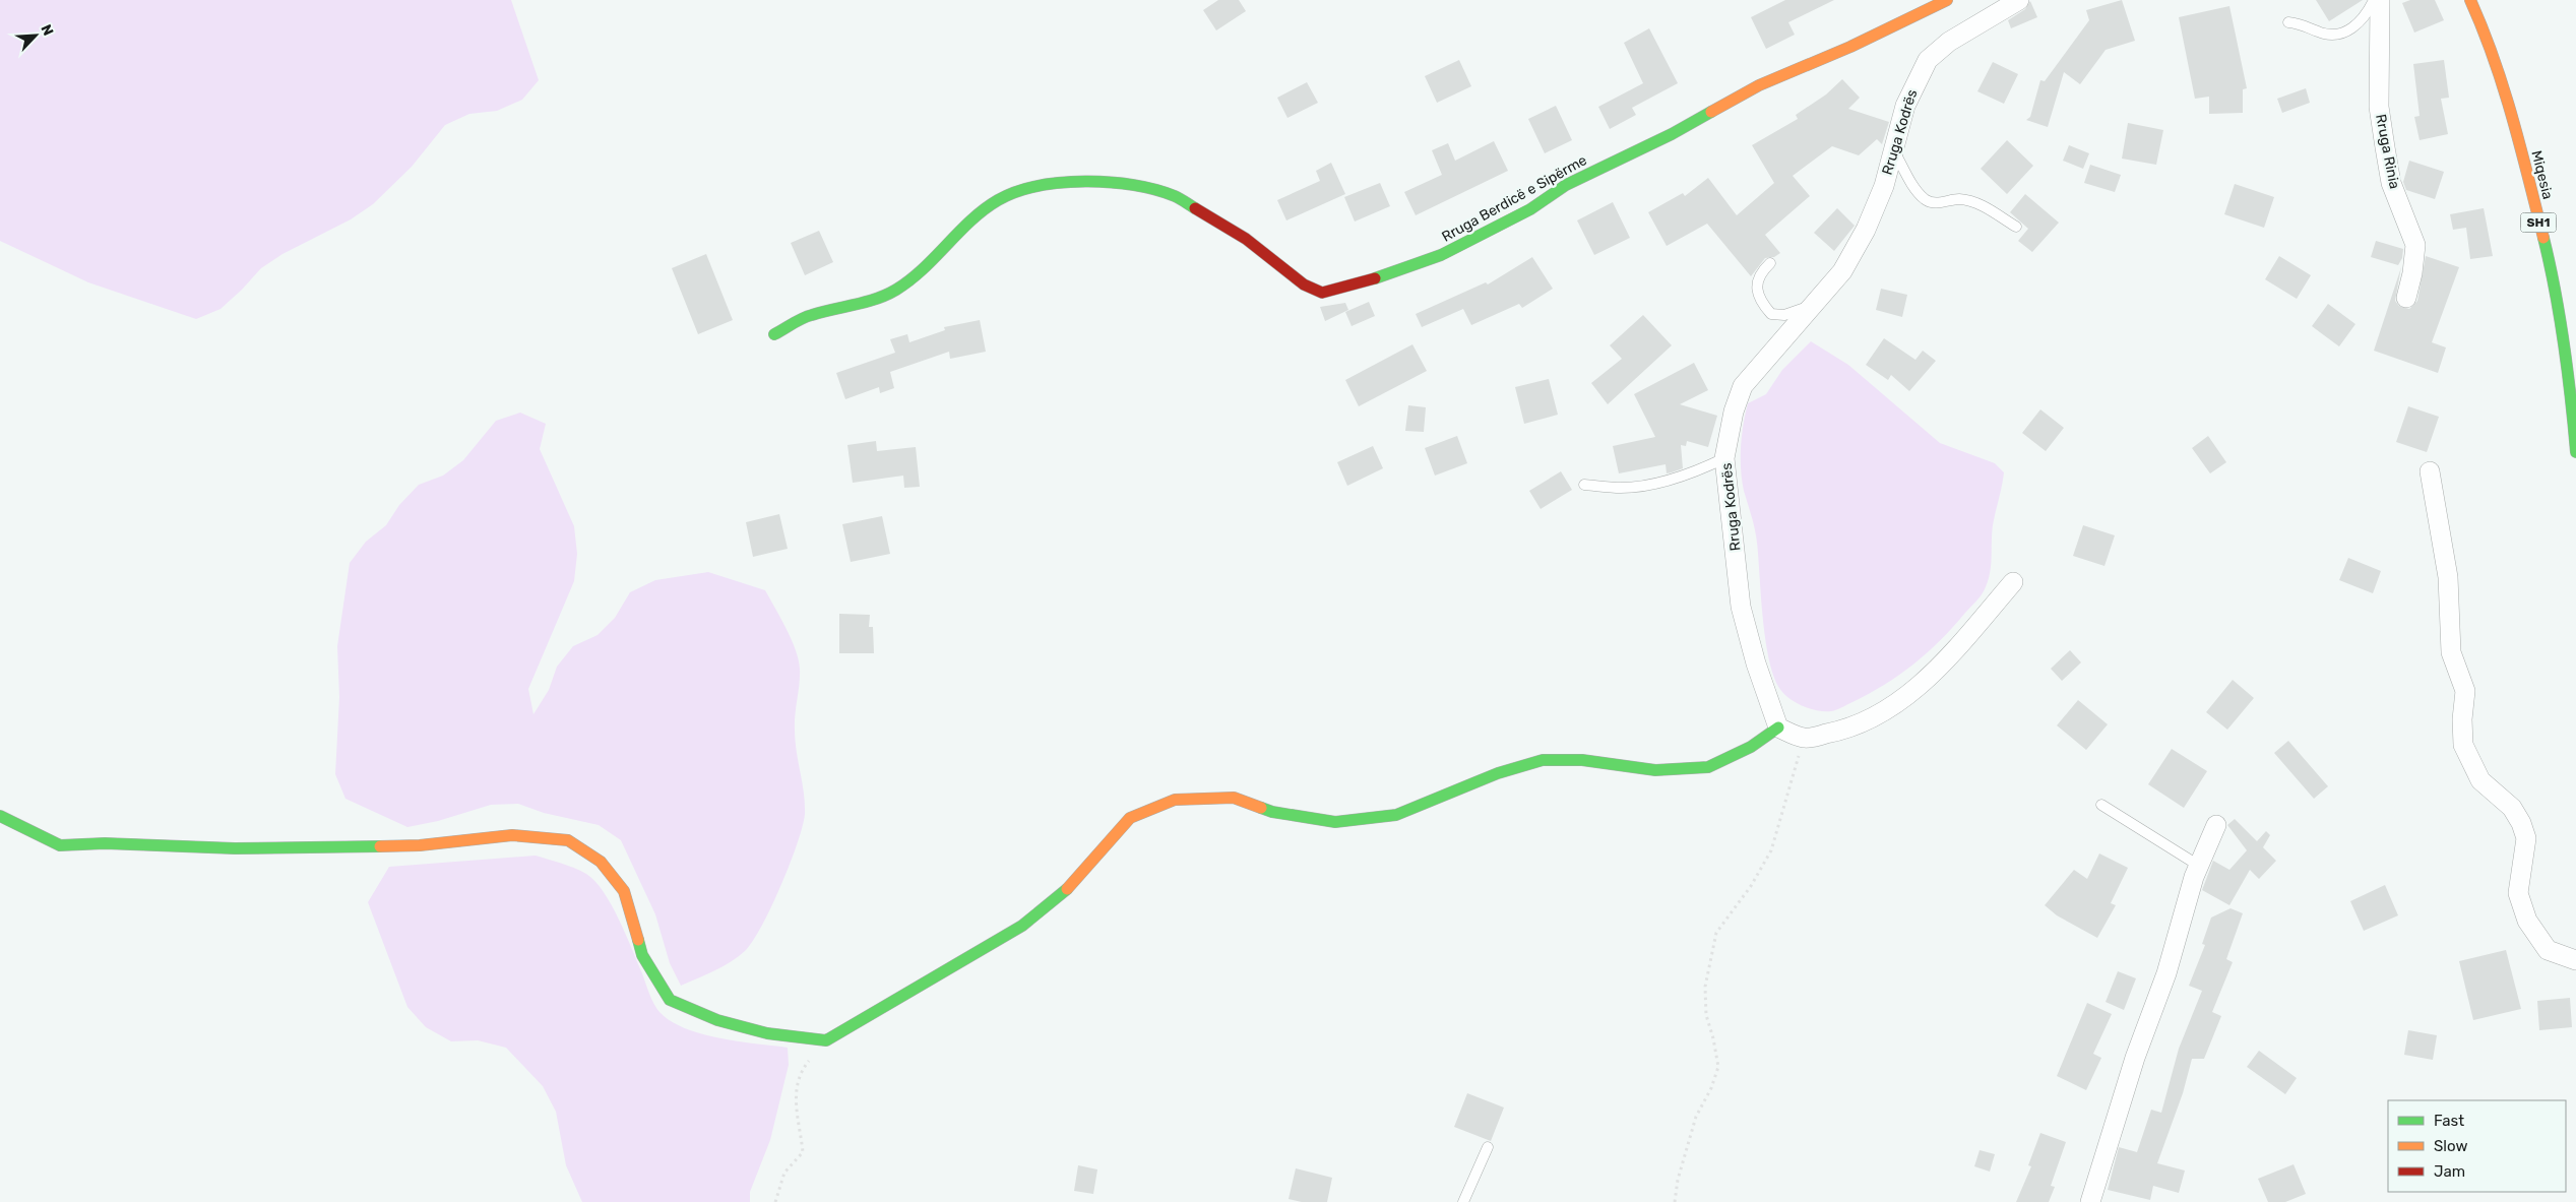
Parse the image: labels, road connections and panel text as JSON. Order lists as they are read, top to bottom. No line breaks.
{"streets":{"street":["Rruga Kodrës","Rruga Rinia","Miqesia","Rruga Berdicë e Sipërme","SH1"]},"legend":["Fast","Slow","Jam"],"north":"top right"}
